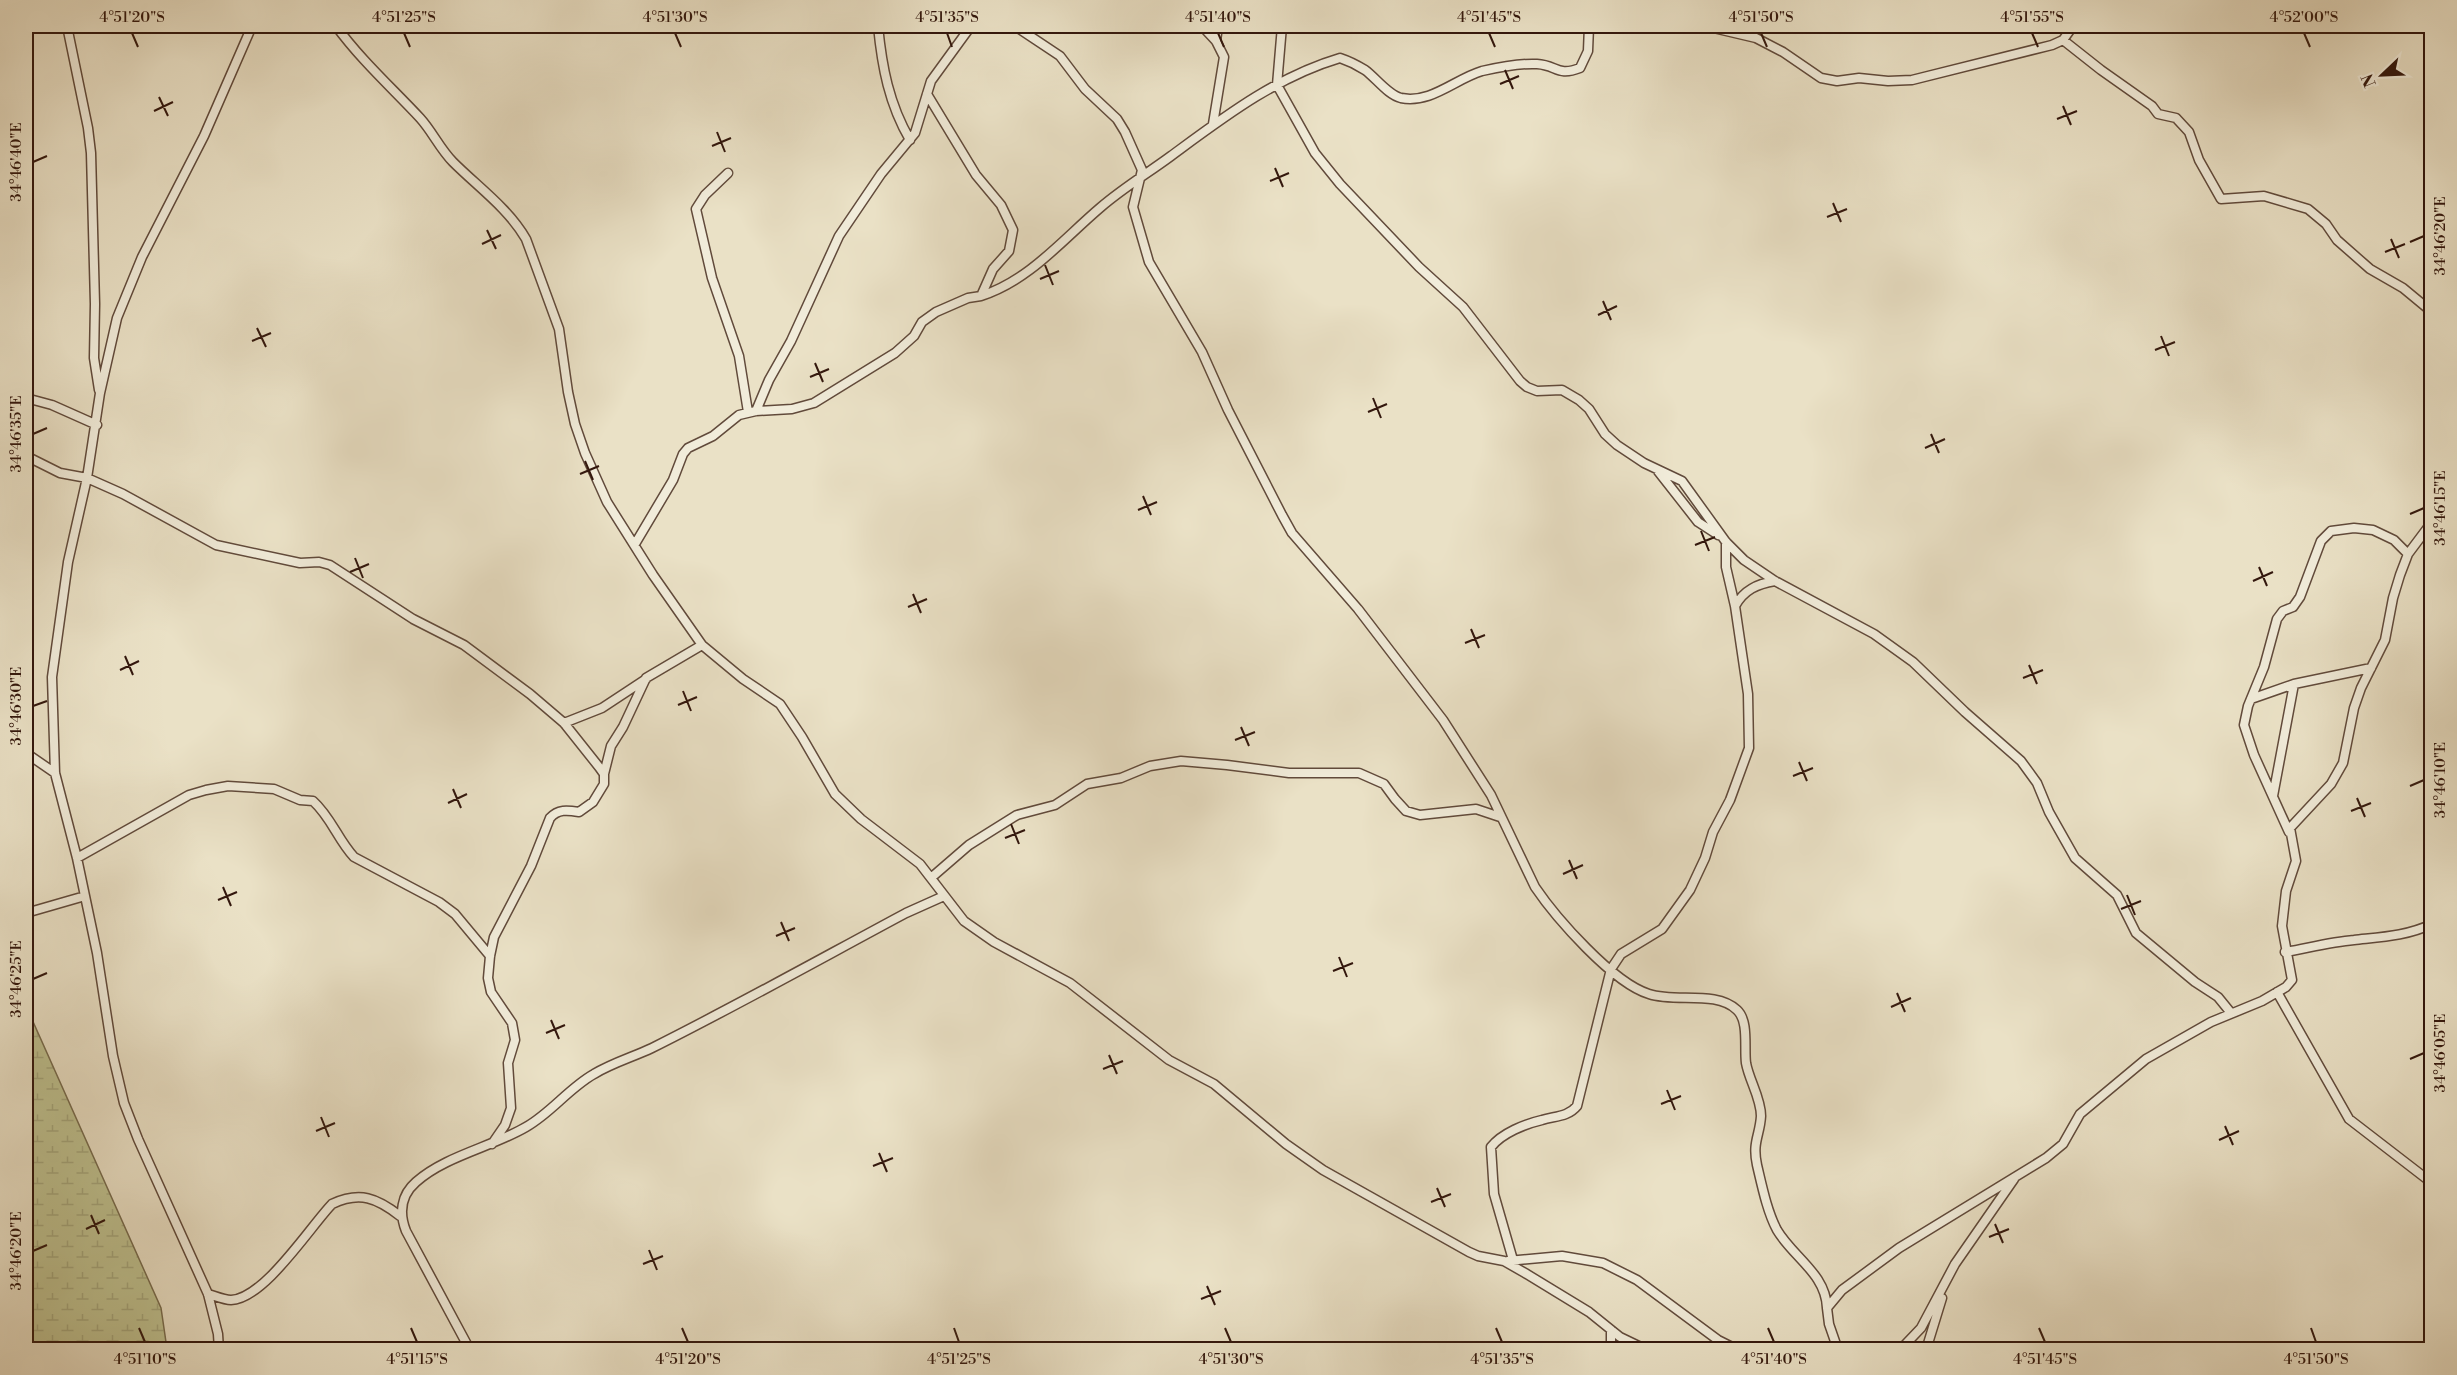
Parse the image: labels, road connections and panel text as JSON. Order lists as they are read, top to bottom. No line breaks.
{"north":"bottom left","coordinates":["4°51'20\"S","4°51'25\"S","4°51'30\"S","4°51'35\"S","4°51'40\"S","4°51'45\"S","4°51'50\"S","4°51'55\"S","4°52'00\"S","34°46'40\"E","34°46'20\"E","34°46'35\"E","34°46'15\"E","34°46'30\"E","34°46'10\"E","34°46'25\"E","34°46'05\"E","4°51'10\"S","4°51'15\"S"]}
